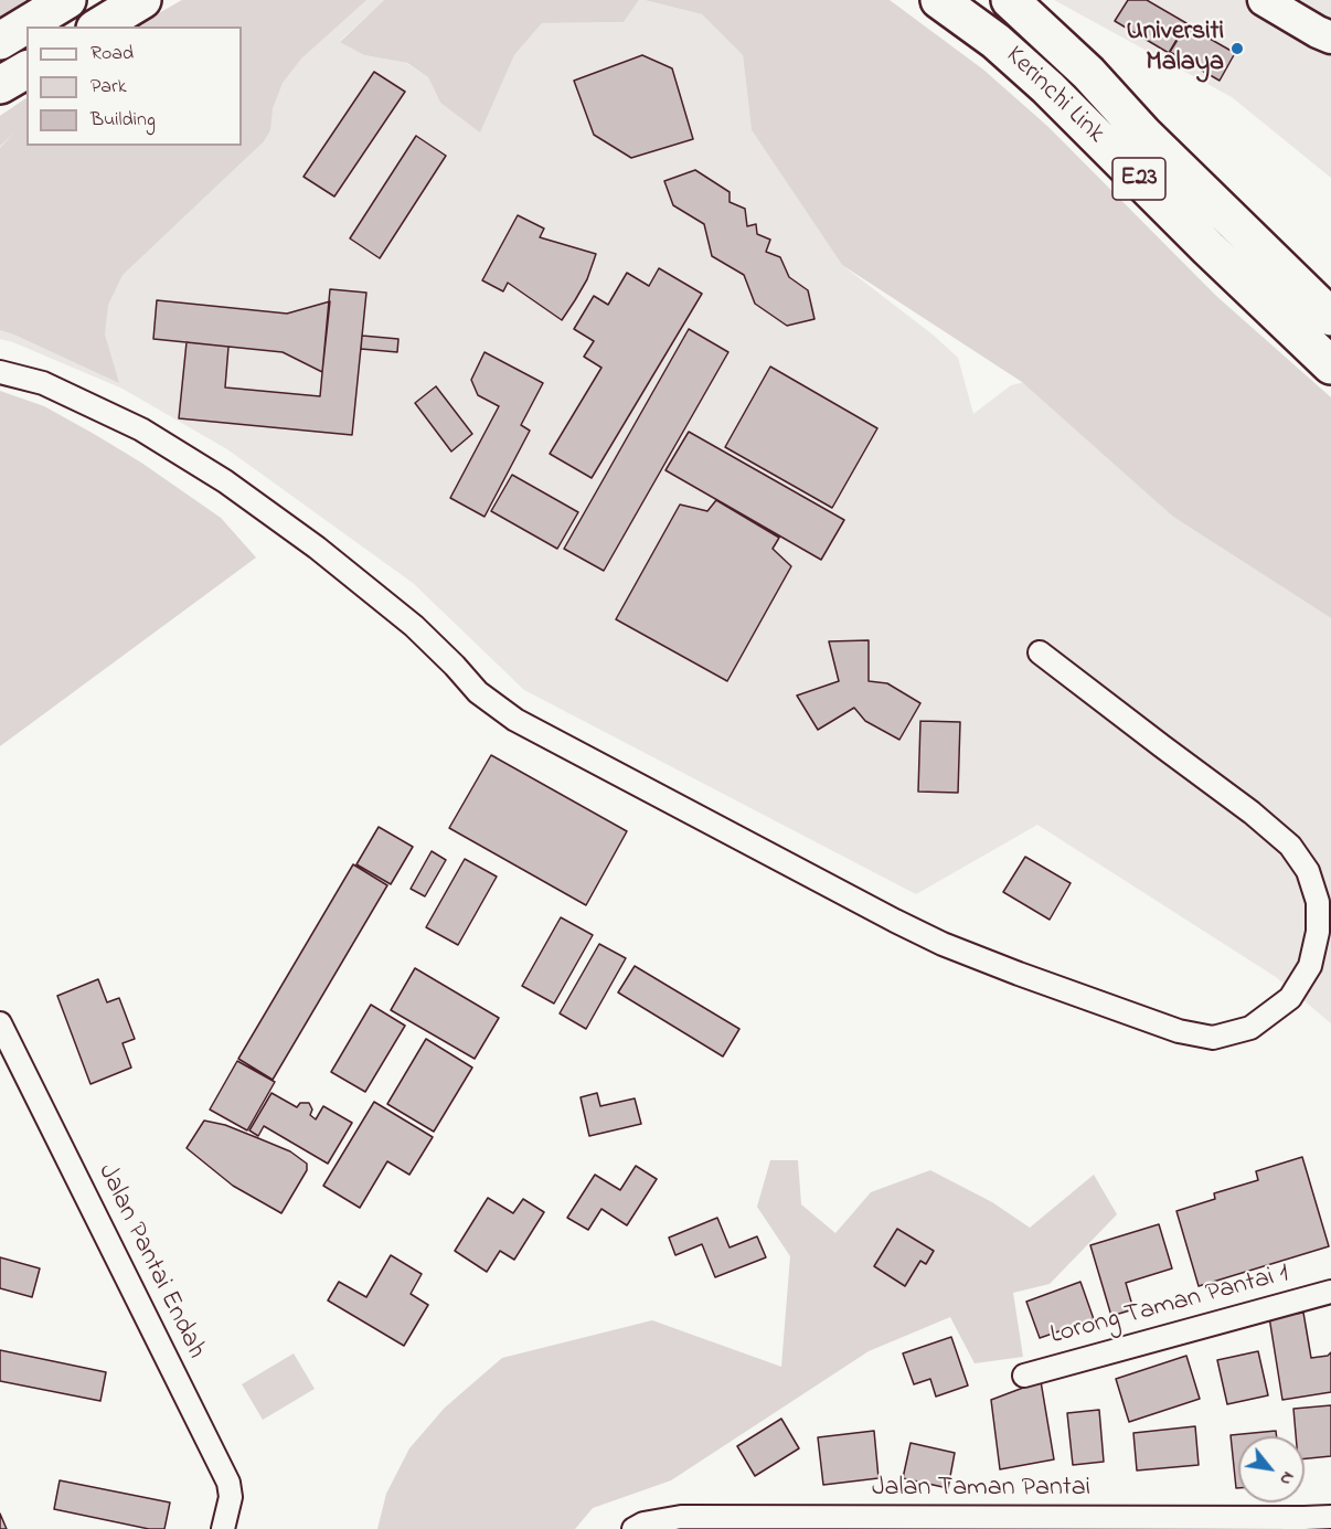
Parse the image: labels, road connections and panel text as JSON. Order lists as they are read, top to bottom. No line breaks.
{"streets":{"highway":["Kerinchi Link","E23"],"street":["Jalan Pantai Endah","Lorong Taman Pantai 1","Jalan Taman Pantai"]},"places":["Universiti Malaya"],"legend":["Road","Park","Building"],"north":"bottom right"}
